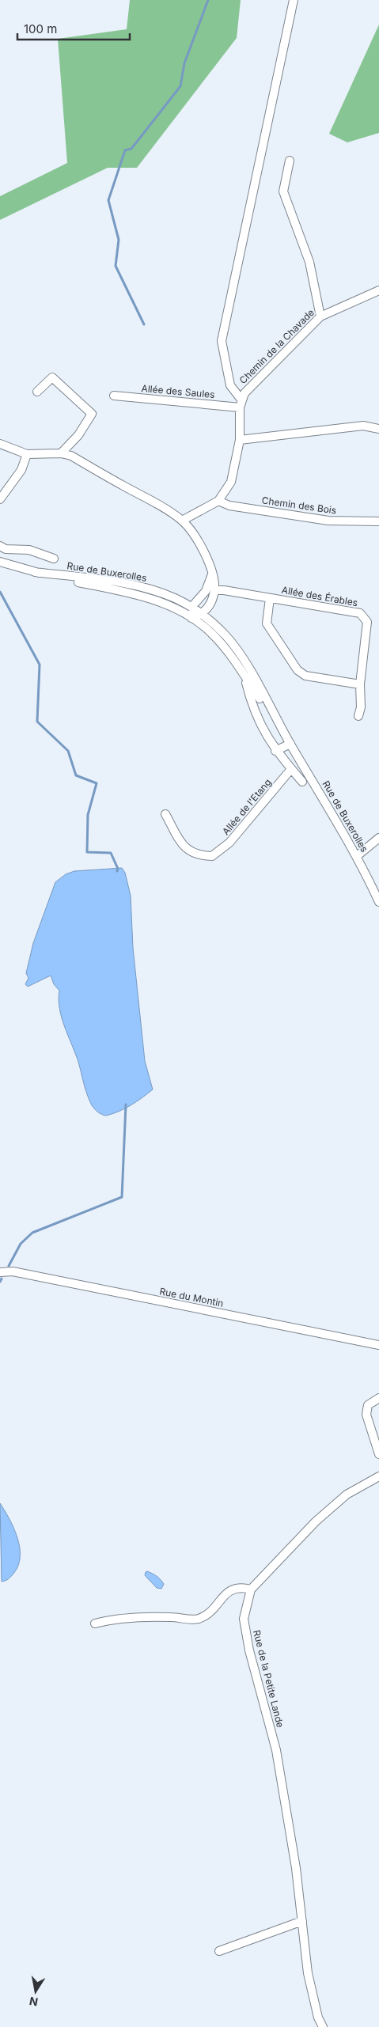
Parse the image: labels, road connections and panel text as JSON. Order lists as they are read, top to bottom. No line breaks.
{"streets":{"street":["Chemin de la Chavade","Allée des Saules","Chemin des Bois","Rue de Buxerolles","Allée des Érables","Allée de l'Etang","Rue du Montin","Rue de la Petite Lande"]},"crossings":[["Chemin de la Chavade","Allée des Saules"]],"scale_bar":"100 m","north":"bottom"}
